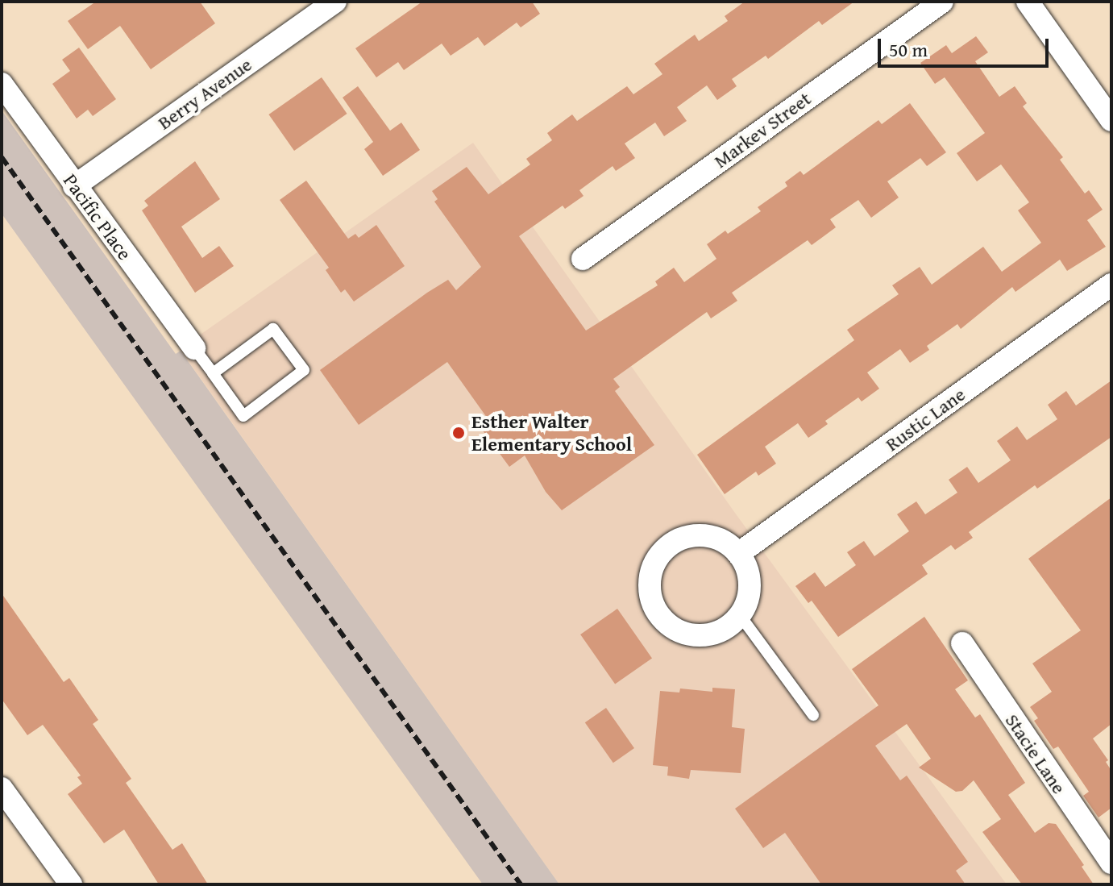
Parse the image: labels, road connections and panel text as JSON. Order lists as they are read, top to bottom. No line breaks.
{"streets":{"street":["Berry Avenue","Markev Street","Pacific Place","Rustic Lane","Stacie Lane"]},"crossings":[["Berry Avenue","Pacific Place"]],"places":["Esther Walter Elementary School"],"scale_bar":"50 m"}
